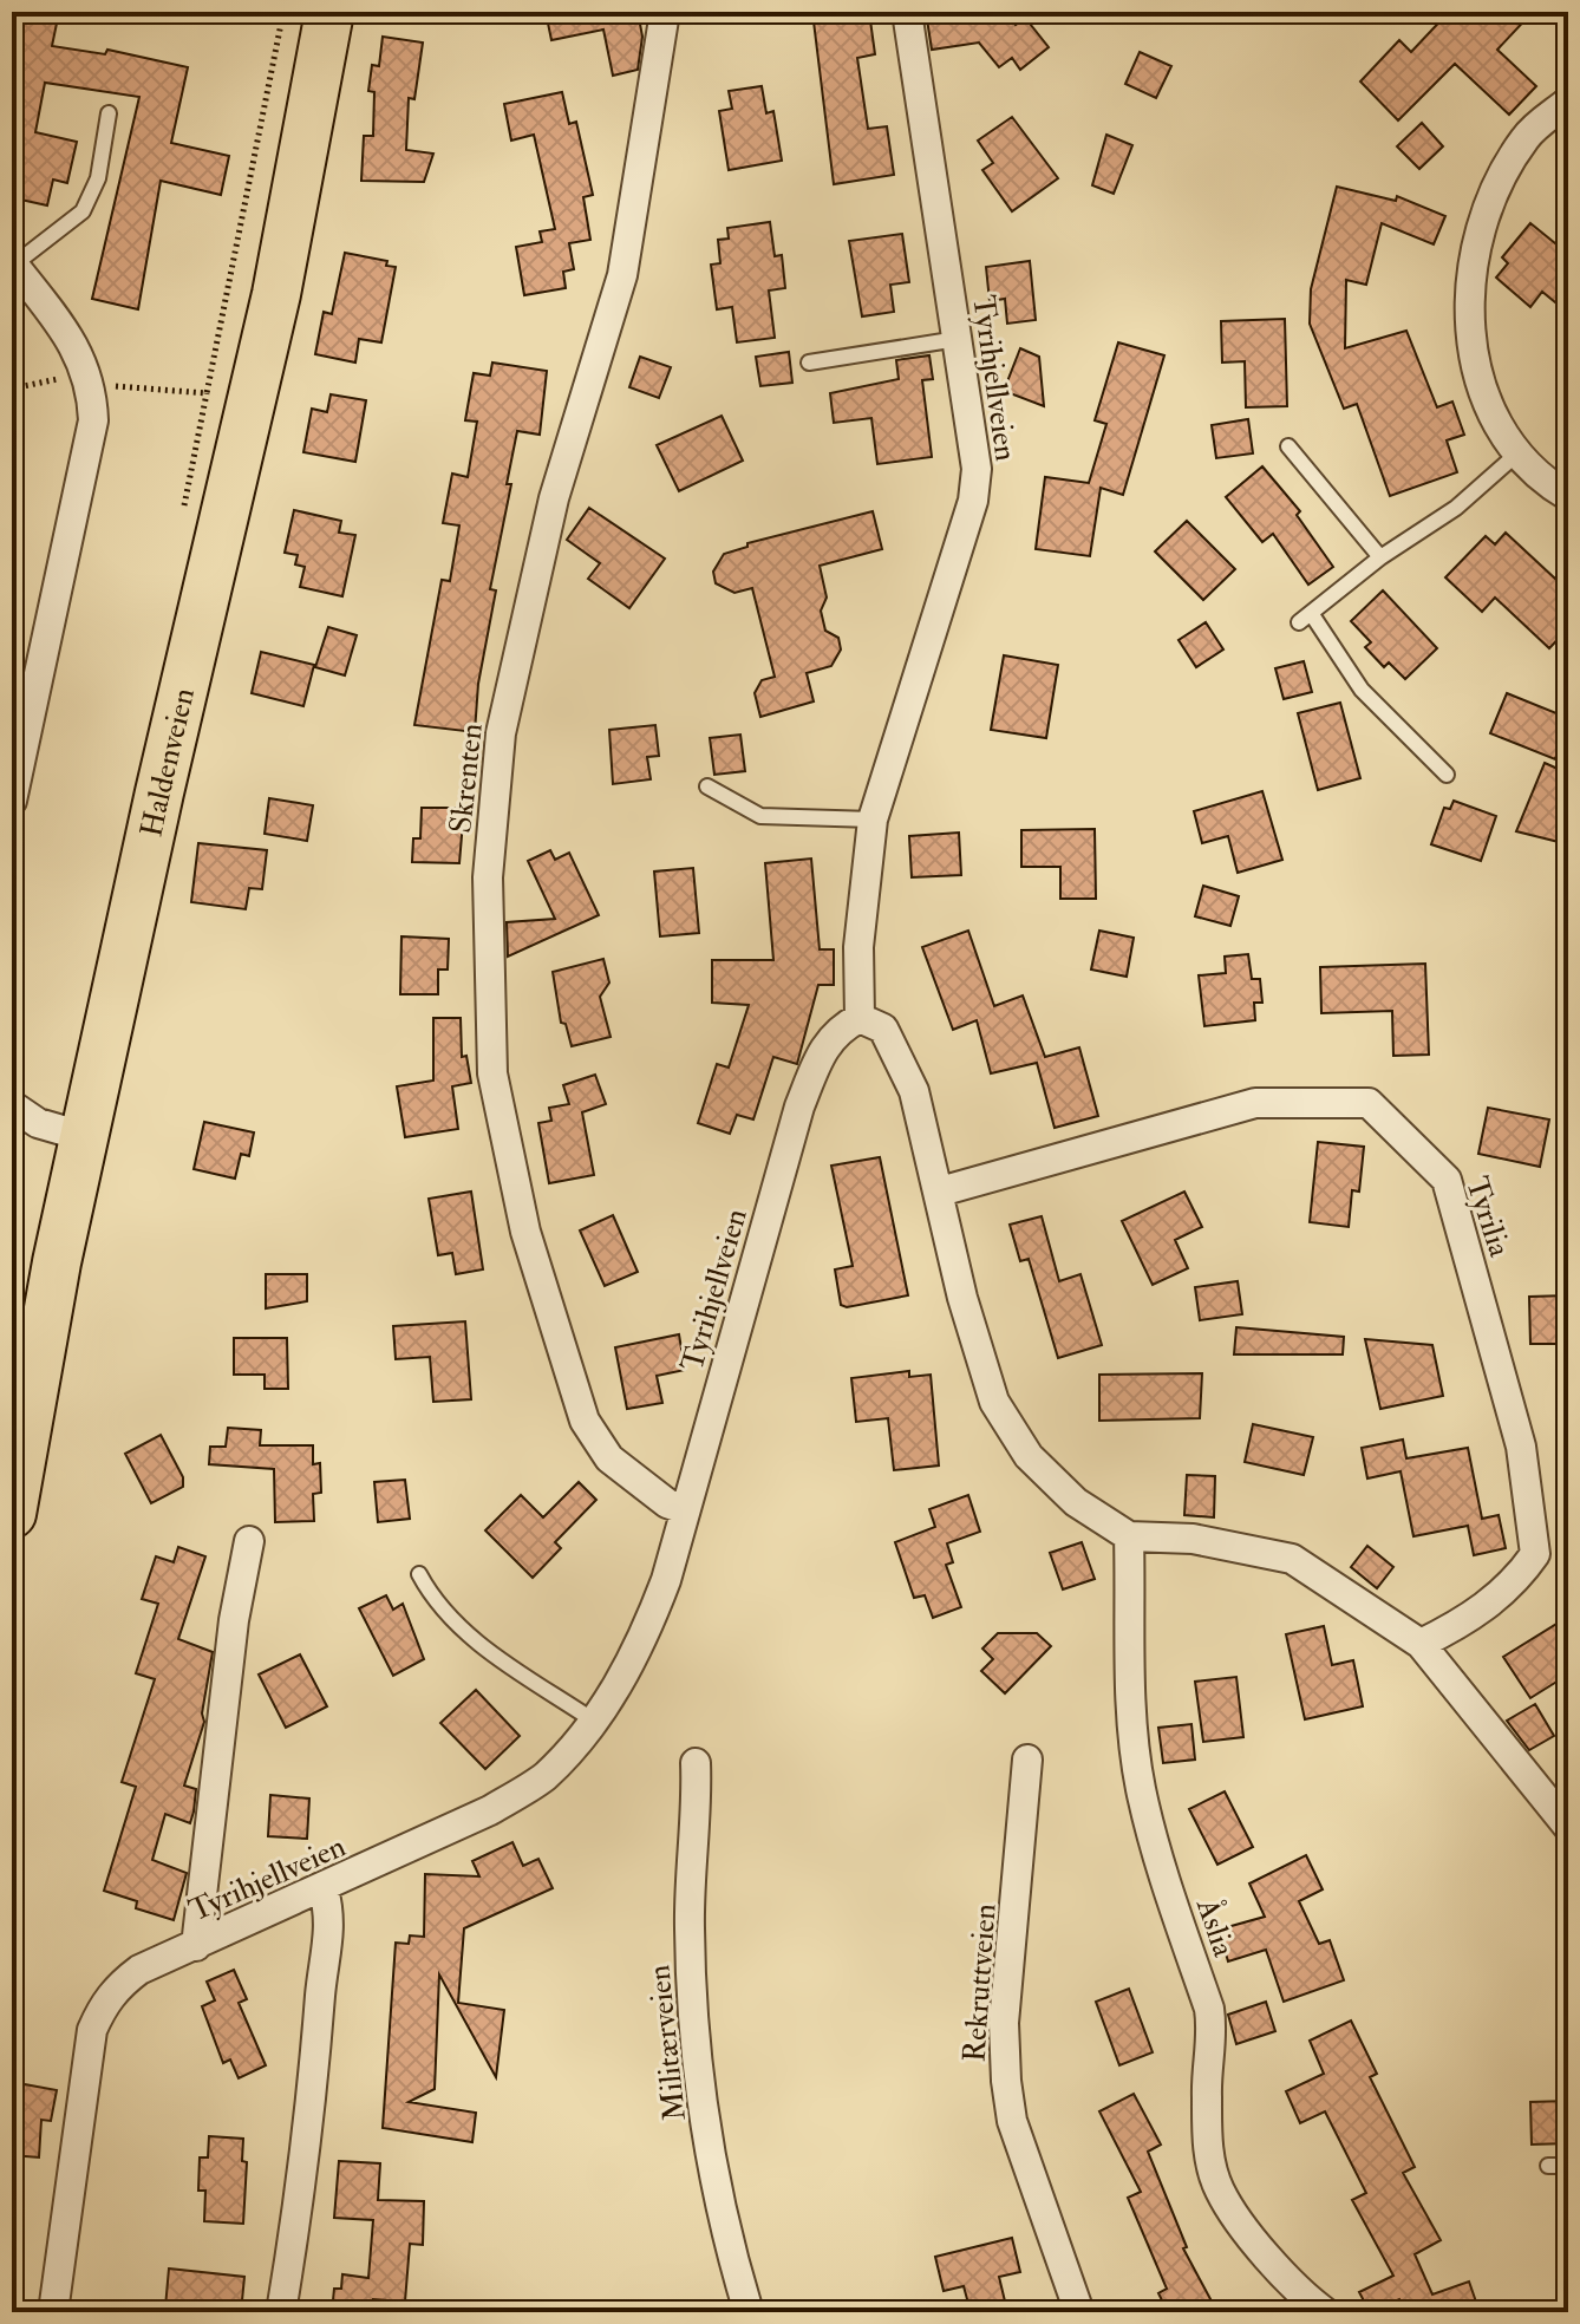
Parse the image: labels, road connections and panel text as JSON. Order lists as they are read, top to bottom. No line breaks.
{"streets":{"main road":["Haldenveien"],"street":["Tyrihjellveien","Skrenten","Tyrilia","Åslia","Rekruttveien","Militærveien"]},"crossings":[["Tyrihjellveien","Skrenten"]]}
